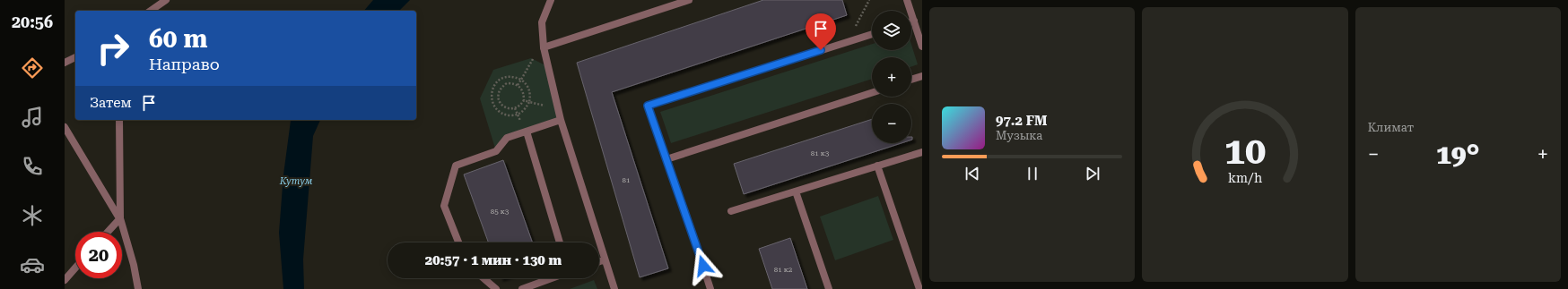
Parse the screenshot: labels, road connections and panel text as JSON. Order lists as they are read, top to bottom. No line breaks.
{"water":["Кутум"],"house_numbers":["81 к3","81","85 к3","81 к2"],"page":{"tabs":"20:56","tile":"Климат","map_buttons":["+","−"],"turn":["60 m","Направо"],"then":"Затем","song":["97.2 FM","Музыка"],"heat":["−","19°","+"],"limit":"20","trip":"20:57 · 1 мин · 130 m","gauge":["10","km/h"]}}
